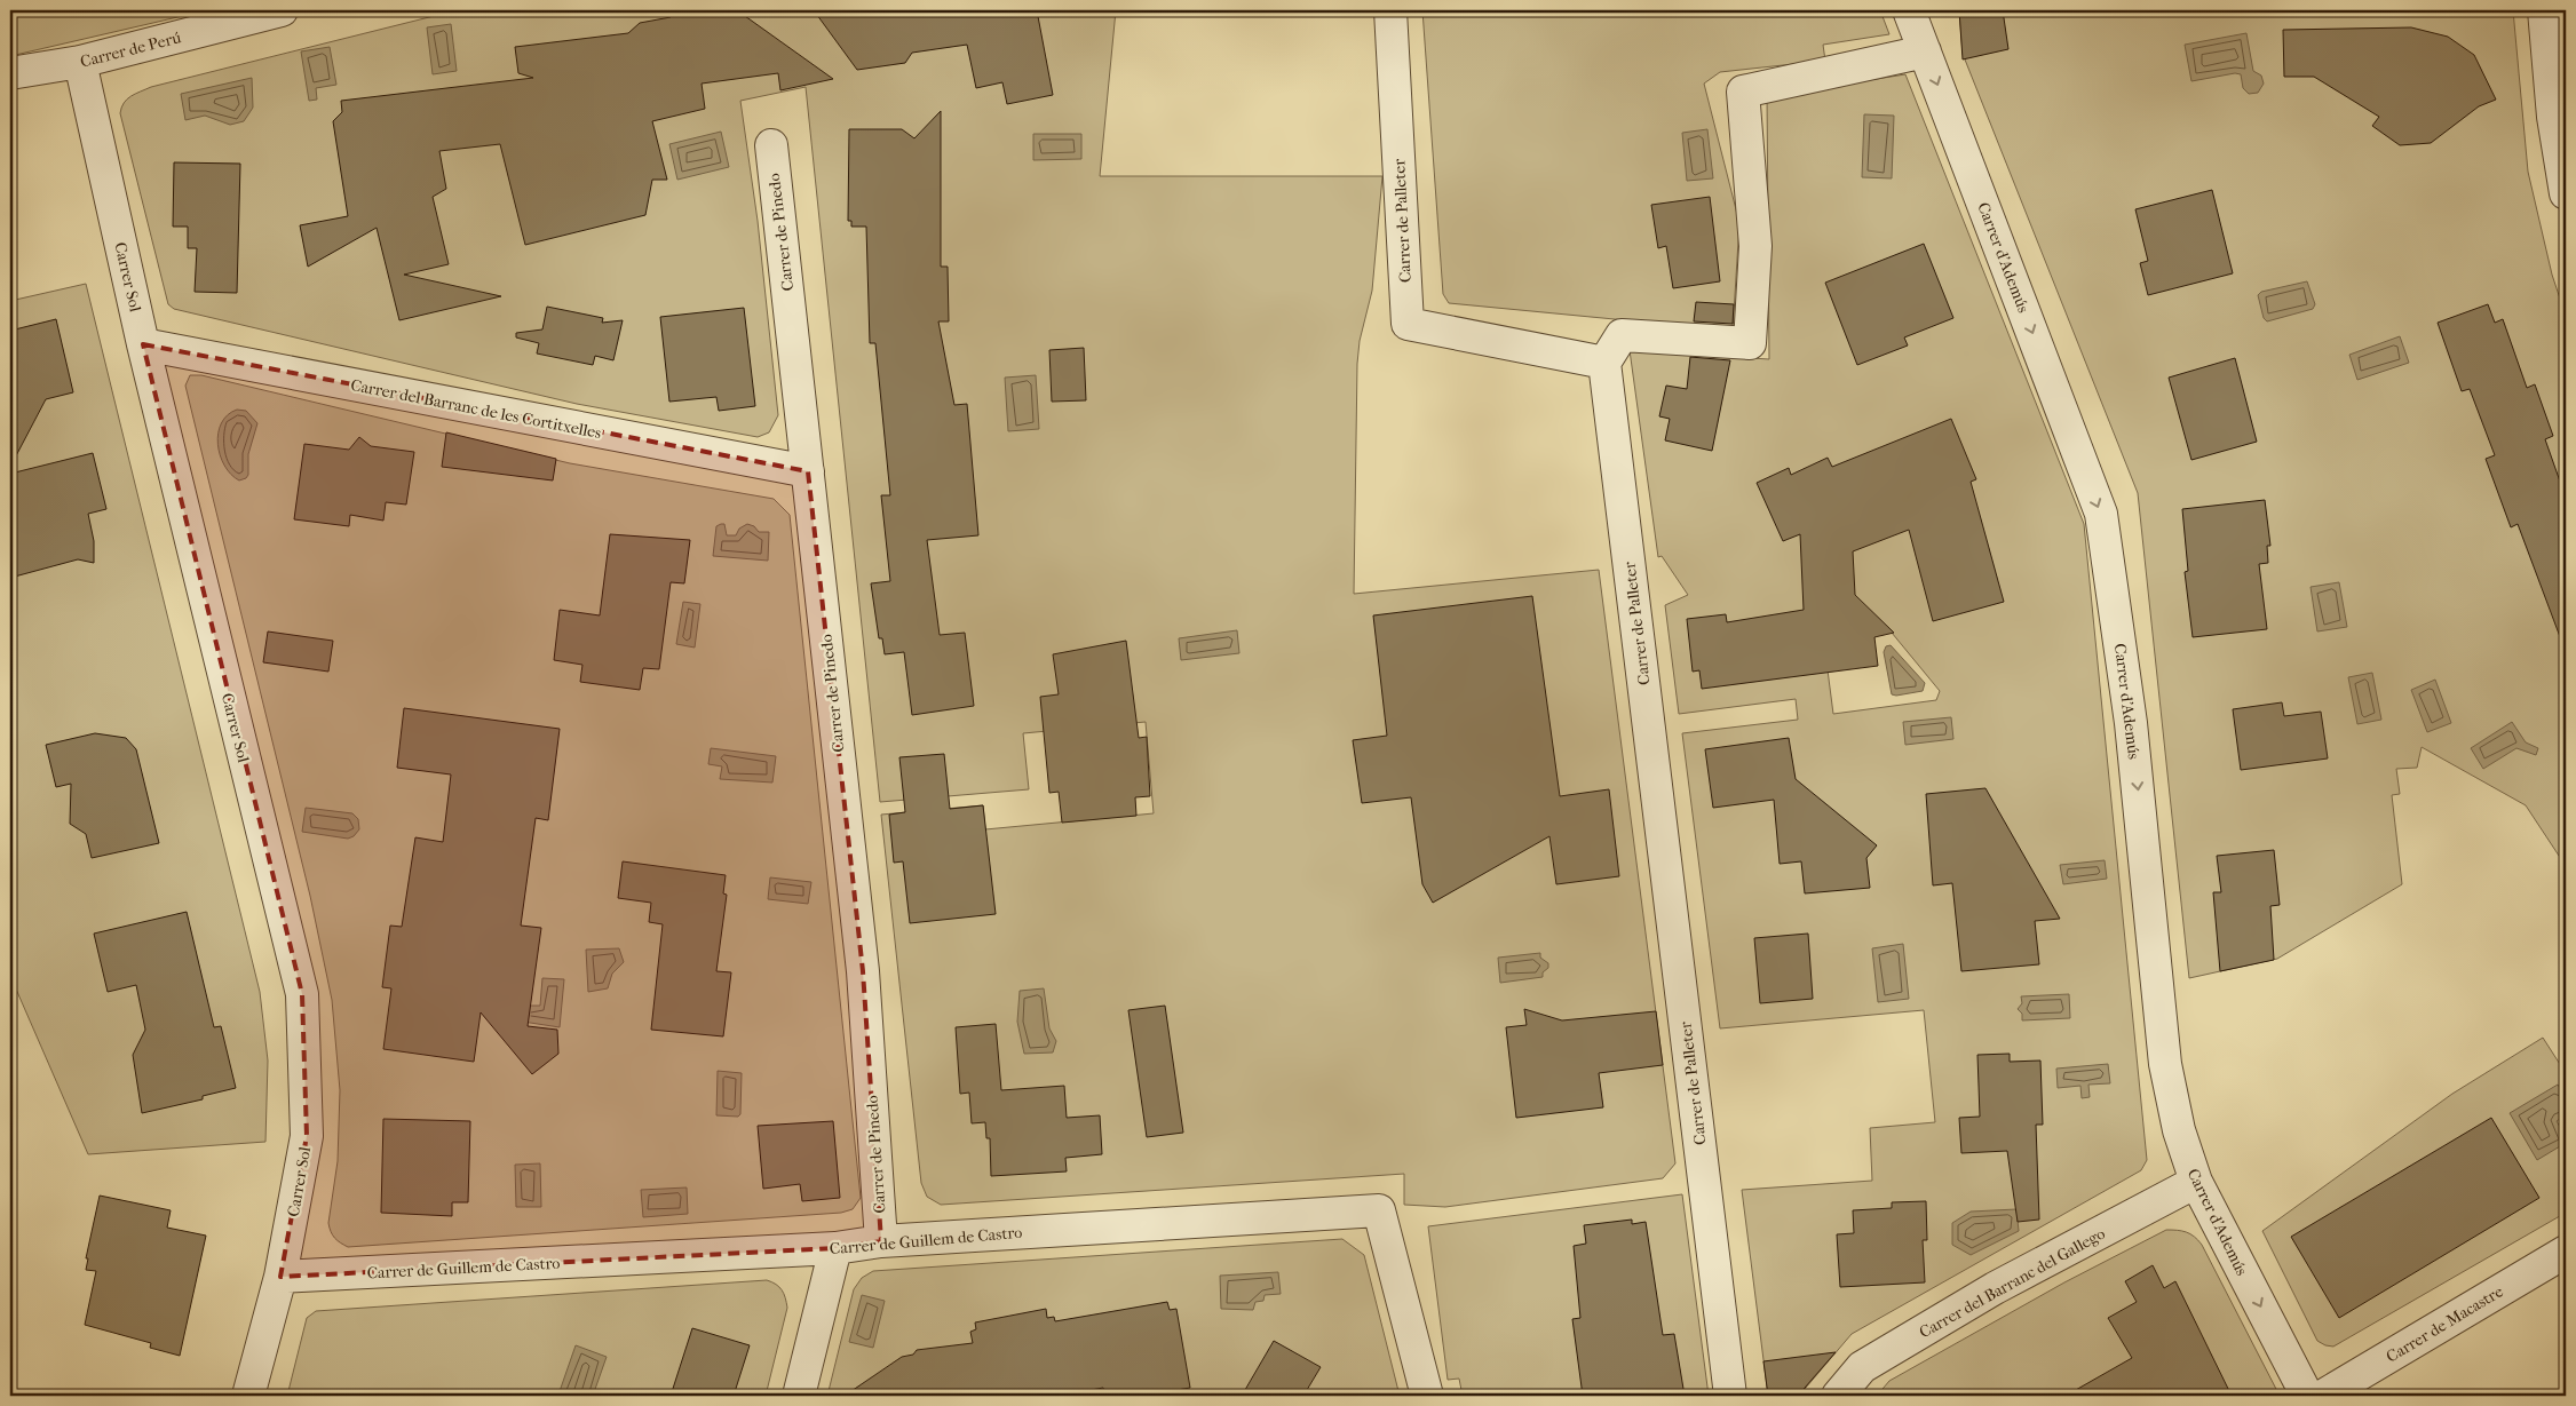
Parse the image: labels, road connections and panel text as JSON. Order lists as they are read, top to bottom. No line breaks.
{"streets":{"street":["Carrer de Perú","Carrer de Palleter","Carrer de Pinedo","Carrer d'Ademús","Carrer Sol","Carrer del Barranc de les Cortitxelles","Carrer de Guillem de Castro","Carrer del Barranc del Gallego","Carrer de Macastre"]},"crossings":[["Carrer de Perú","Carrer Sol"],["Carrer de Pinedo","Carrer del Barranc de les Cortitxelles"],["Carrer de Pinedo","Carrer de Guillem de Castro"],["Carrer d'Ademús","Carrer del Barranc del Gallego"],["Carrer Sol","Carrer del Barranc de les Cortitxelles"],["Carrer Sol","Carrer de Guillem de Castro"]],"one_way":["Carrer d'Ademús"]}
